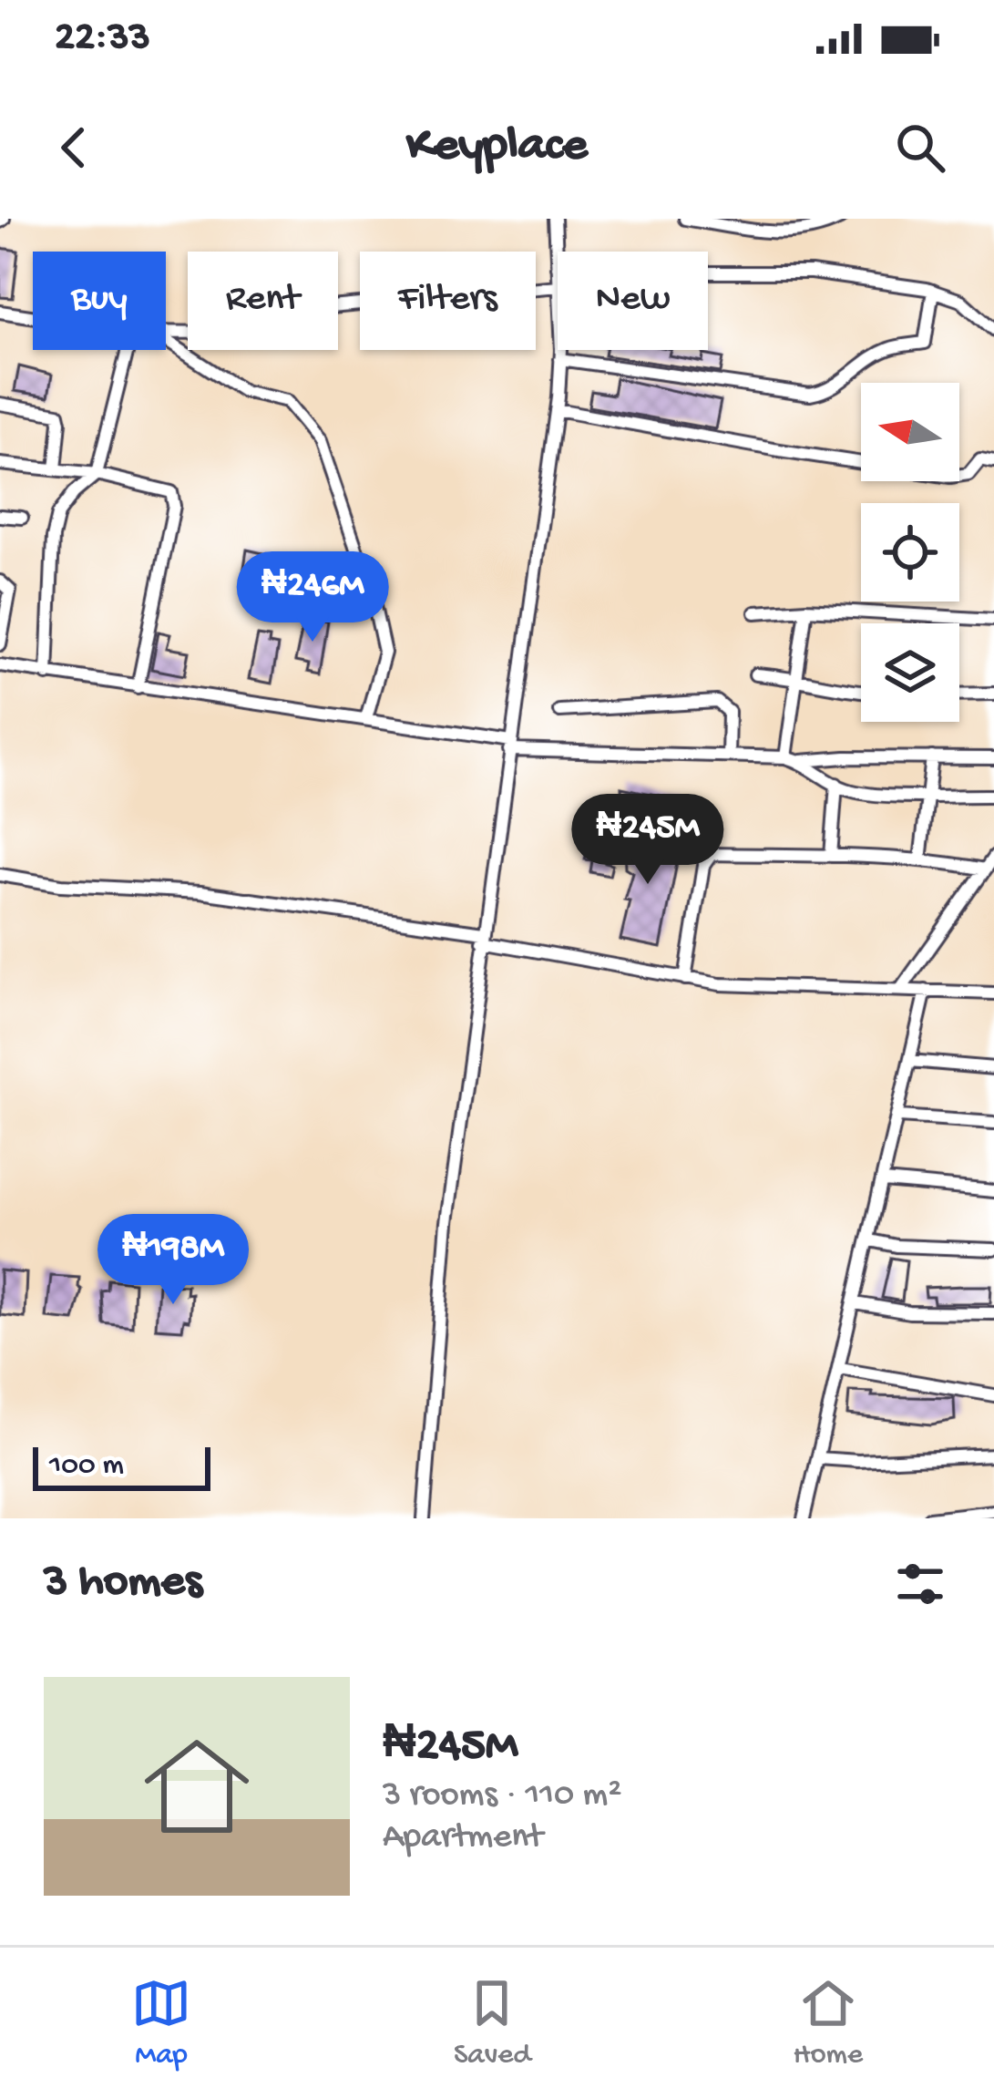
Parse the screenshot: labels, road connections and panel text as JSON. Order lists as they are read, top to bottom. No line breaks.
{"scale_bar":"100 m","north":"left","page":{"status":"22:33","header":"Keyplace","chip":["Buy","Rent","Filters","New"],"price":["₦246M","₦245M","₦198M"],"scale":"100 m","heading":"3 homes","list":[{"name":"₦245M","note":"3 rooms · 110 m² · Apartment"}],"tabs":["Map","Saved","Home"]}}
